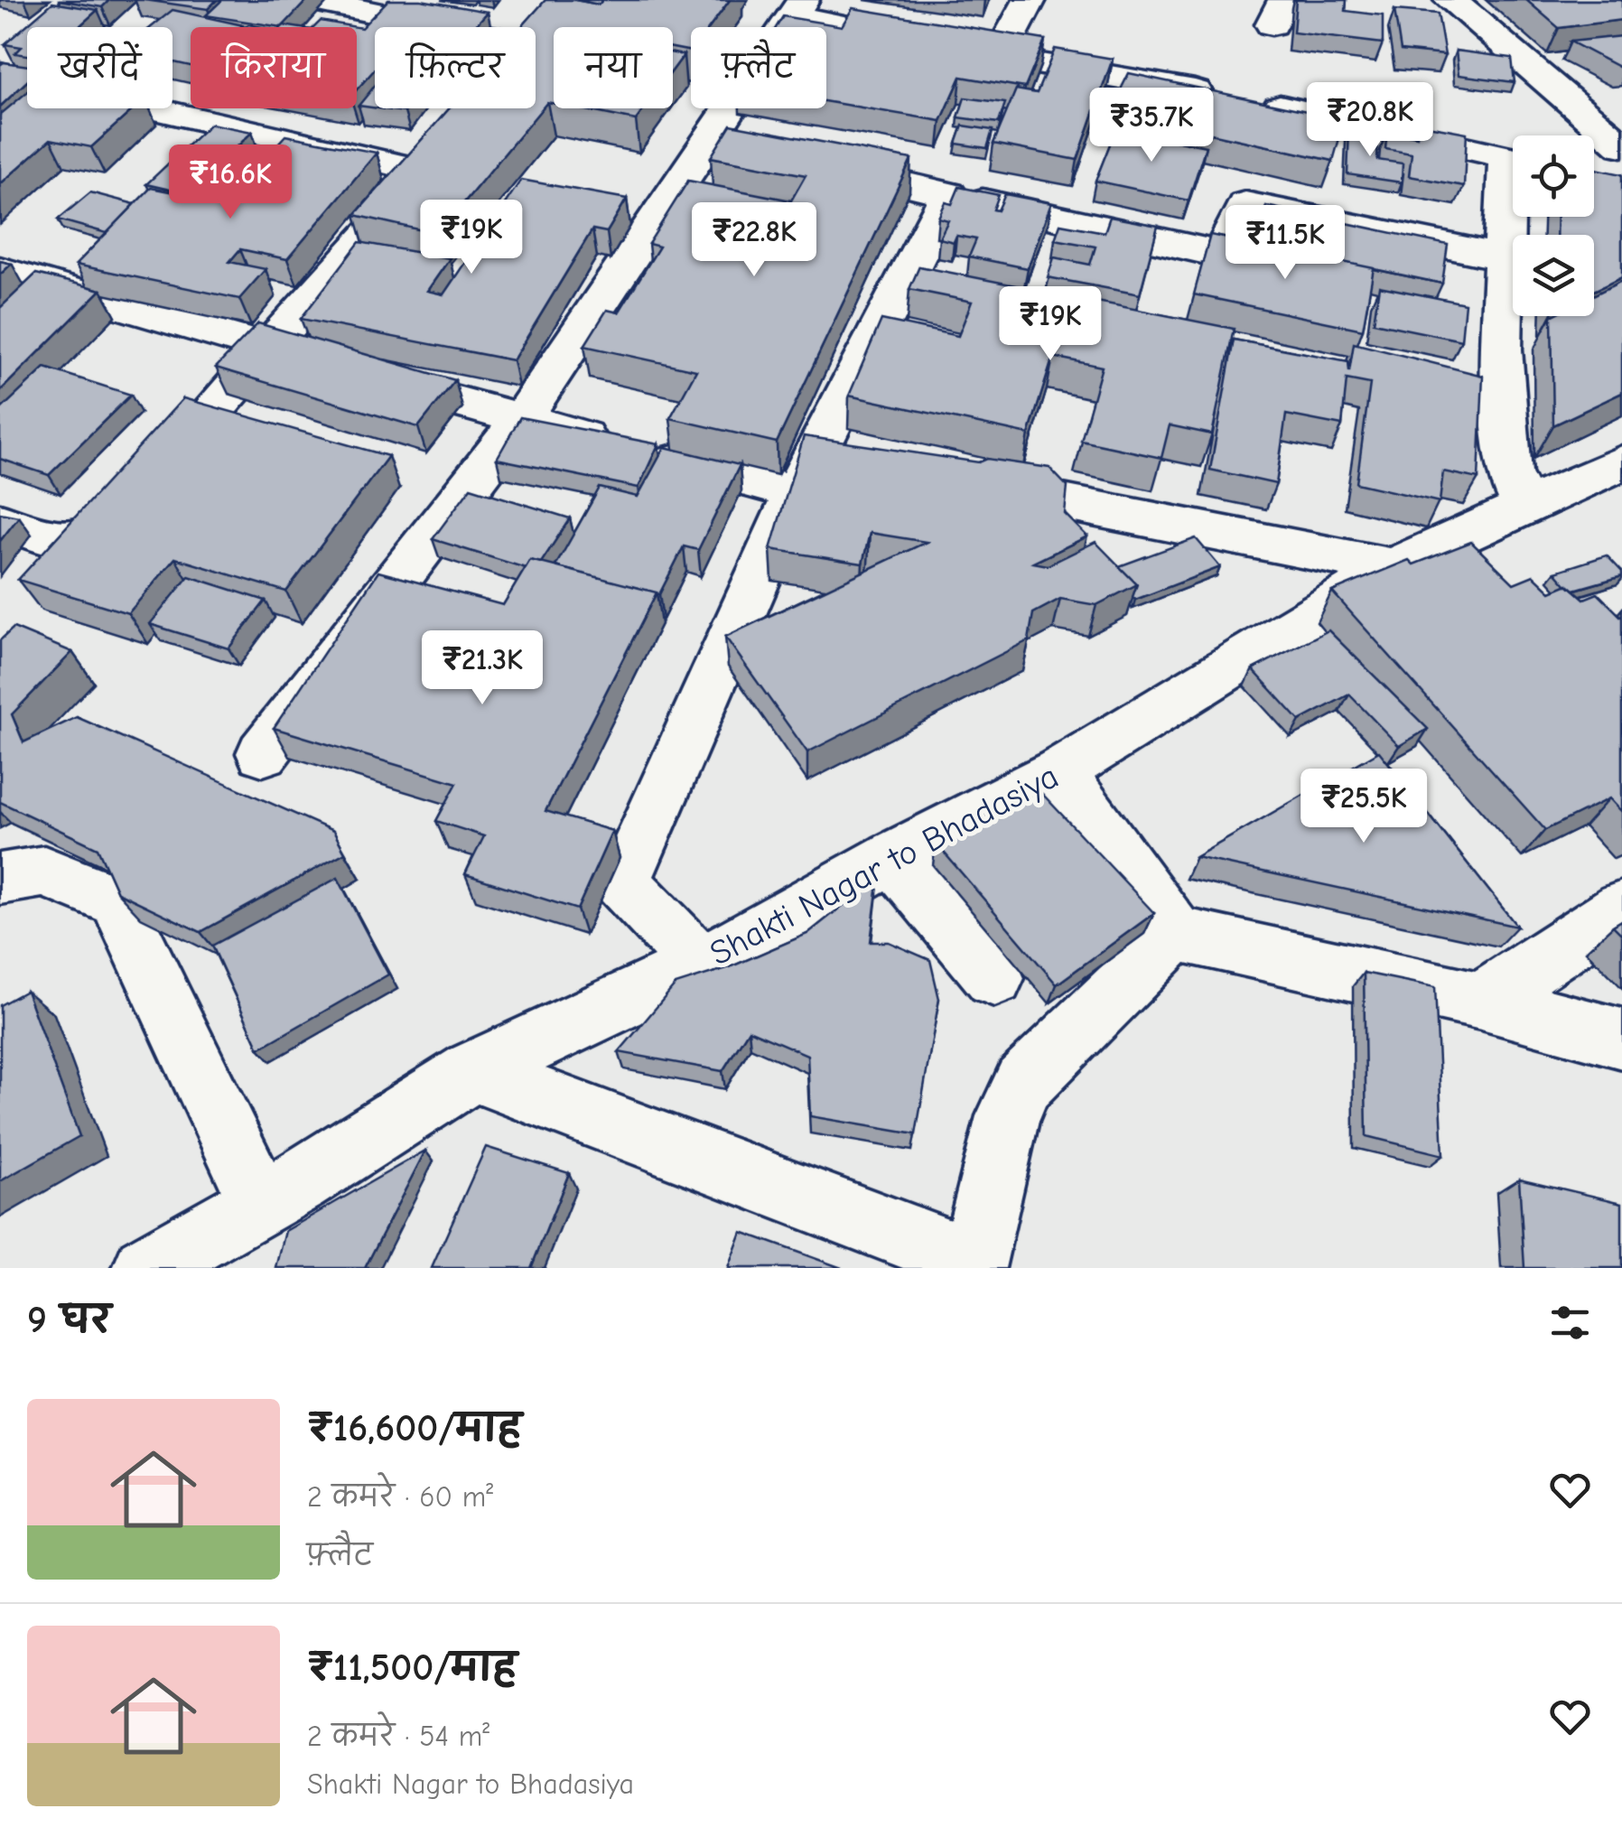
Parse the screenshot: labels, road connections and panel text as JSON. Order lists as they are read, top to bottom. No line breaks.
{"streets":{"street":["Shakti Nagar to Bhadasiya"]},"page":{"chip":["खरीदें","किराया","फ़िल्टर","नया","फ़्लैट"],"price":["₹20.8K","₹35.7K","₹16.6K","₹19K","₹22.8K","₹11.5K","₹19K","₹21.3K","₹25.5K"],"heading":"9 घर","list":[{"name":"₹16,600/माह","note":"2 कमरे · 60 m² · फ़्लैट"},{"name":"₹11,500/माह","note":"2 कमरे · 54 m² · Shakti Nagar to Bhadasiya"}]}}
